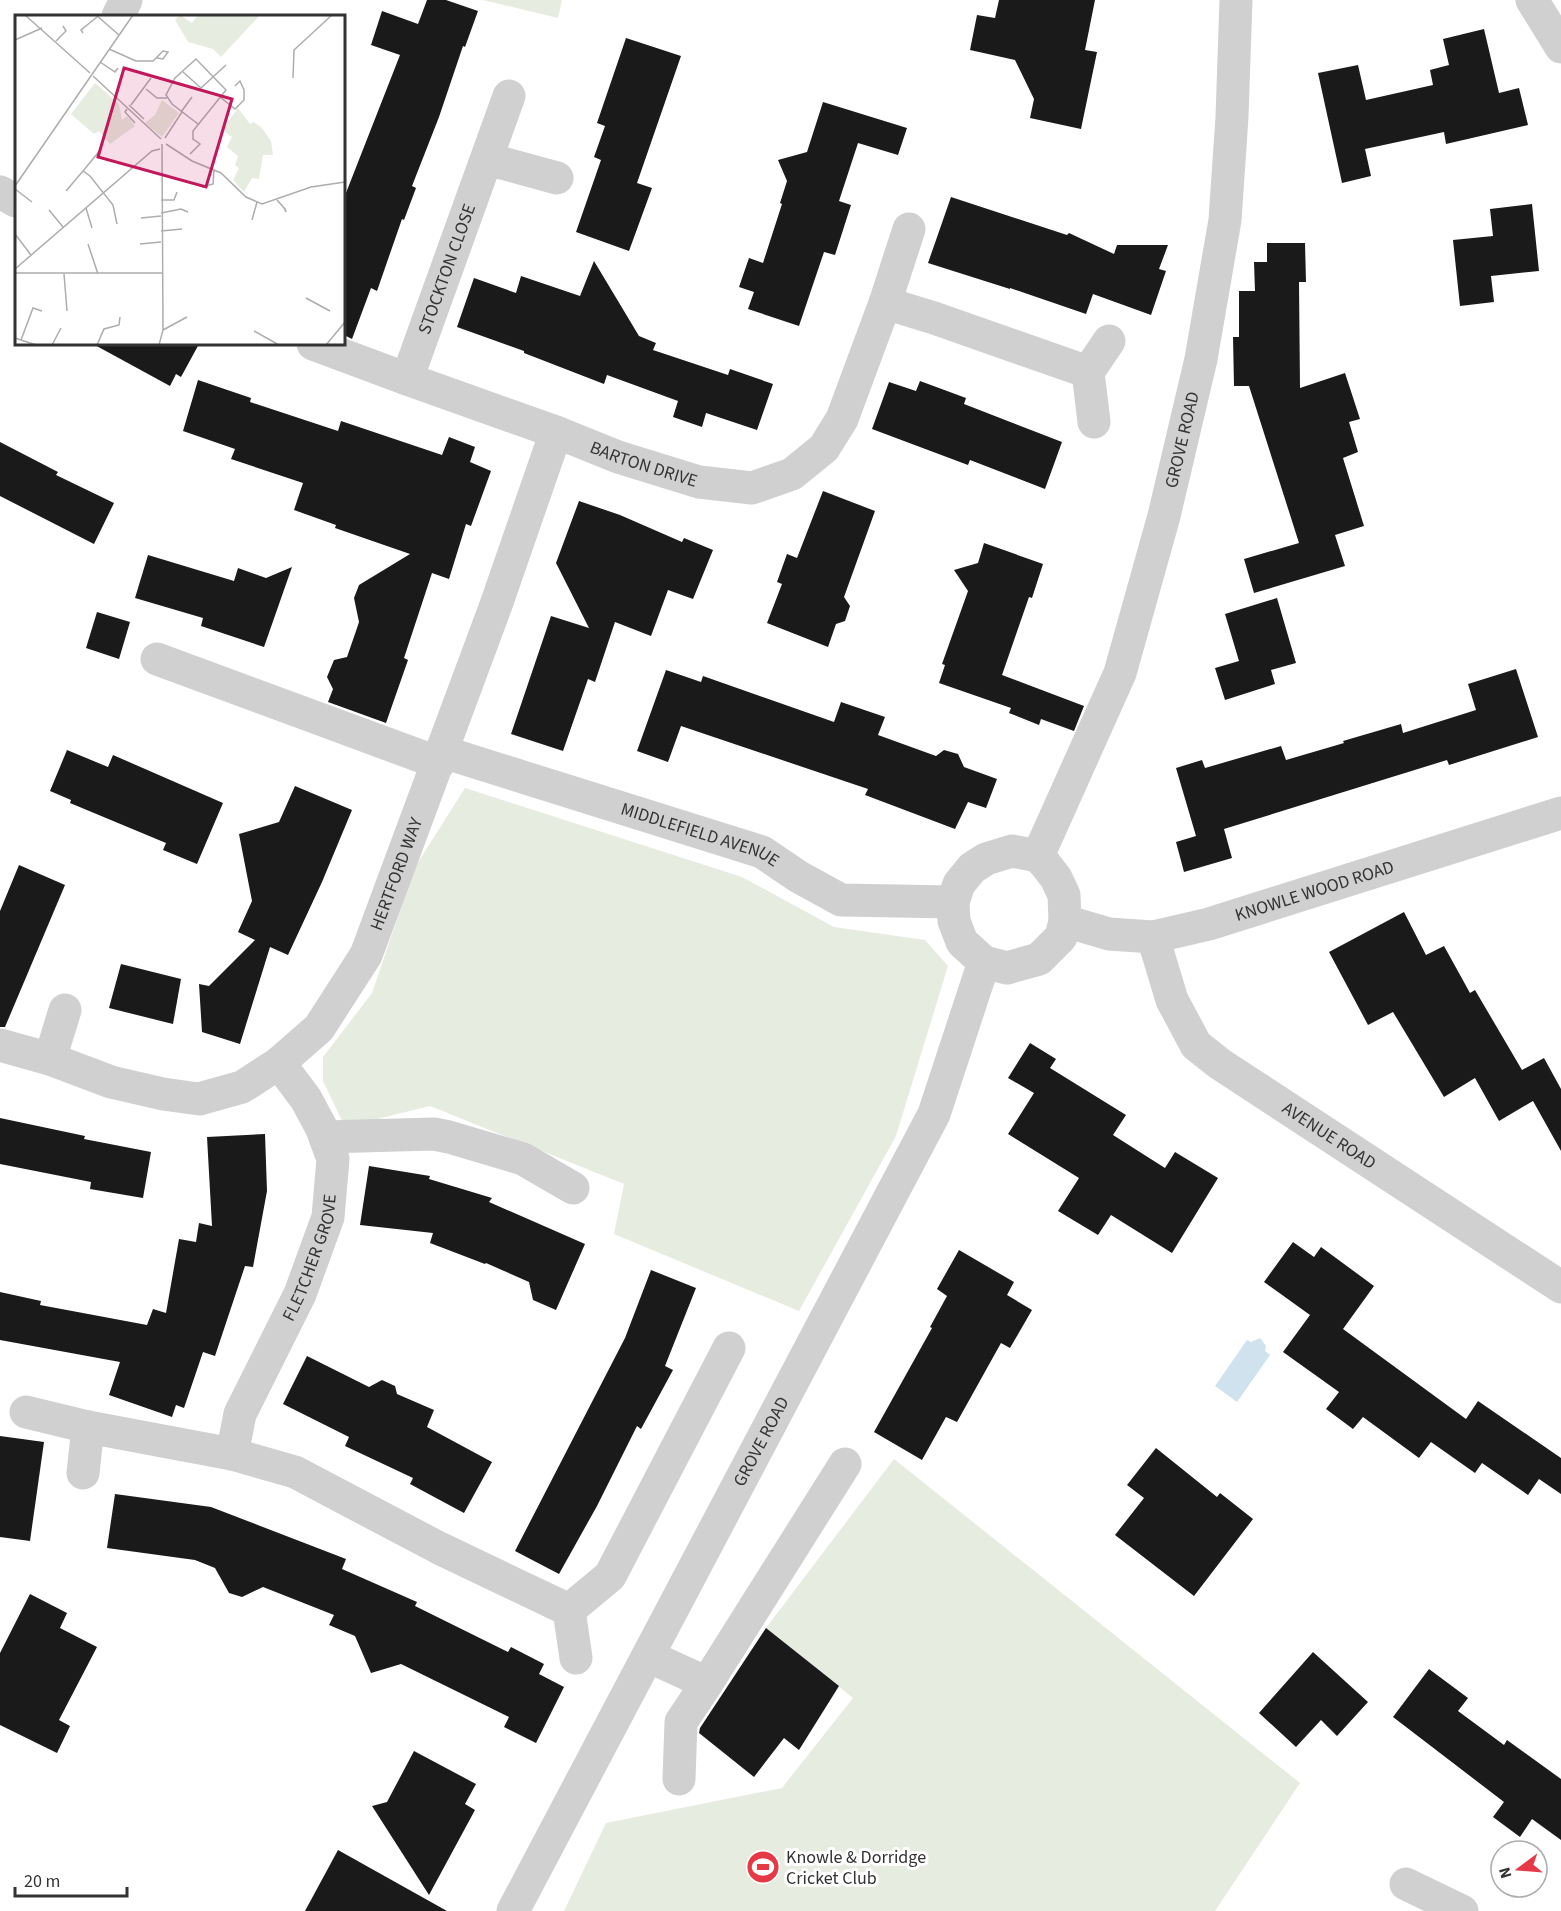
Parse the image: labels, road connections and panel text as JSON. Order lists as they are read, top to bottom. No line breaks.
{"streets":{"street":["STOCKTON CLOSE","GROVE ROAD","BARTON DRIVE","MIDDLEFIELD AVENUE","HERTFORD WAY","KNOWLE WOOD ROAD","AVENUE ROAD","FLETCHER GROVE"]},"crossings":[["STOCKTON CLOSE","BARTON DRIVE"],["GROVE ROAD","MIDDLEFIELD AVENUE"],["GROVE ROAD","KNOWLE WOOD ROAD"],["BARTON DRIVE","HERTFORD WAY"],["MIDDLEFIELD AVENUE","HERTFORD WAY"],["MIDDLEFIELD AVENUE","KNOWLE WOOD ROAD"],["HERTFORD WAY","FLETCHER GROVE"],["KNOWLE WOOD ROAD","AVENUE ROAD"]],"places":{"sports":["Knowle & Dorridge Cricket Club"]},"scale_bar":"20 m","north":"left"}
